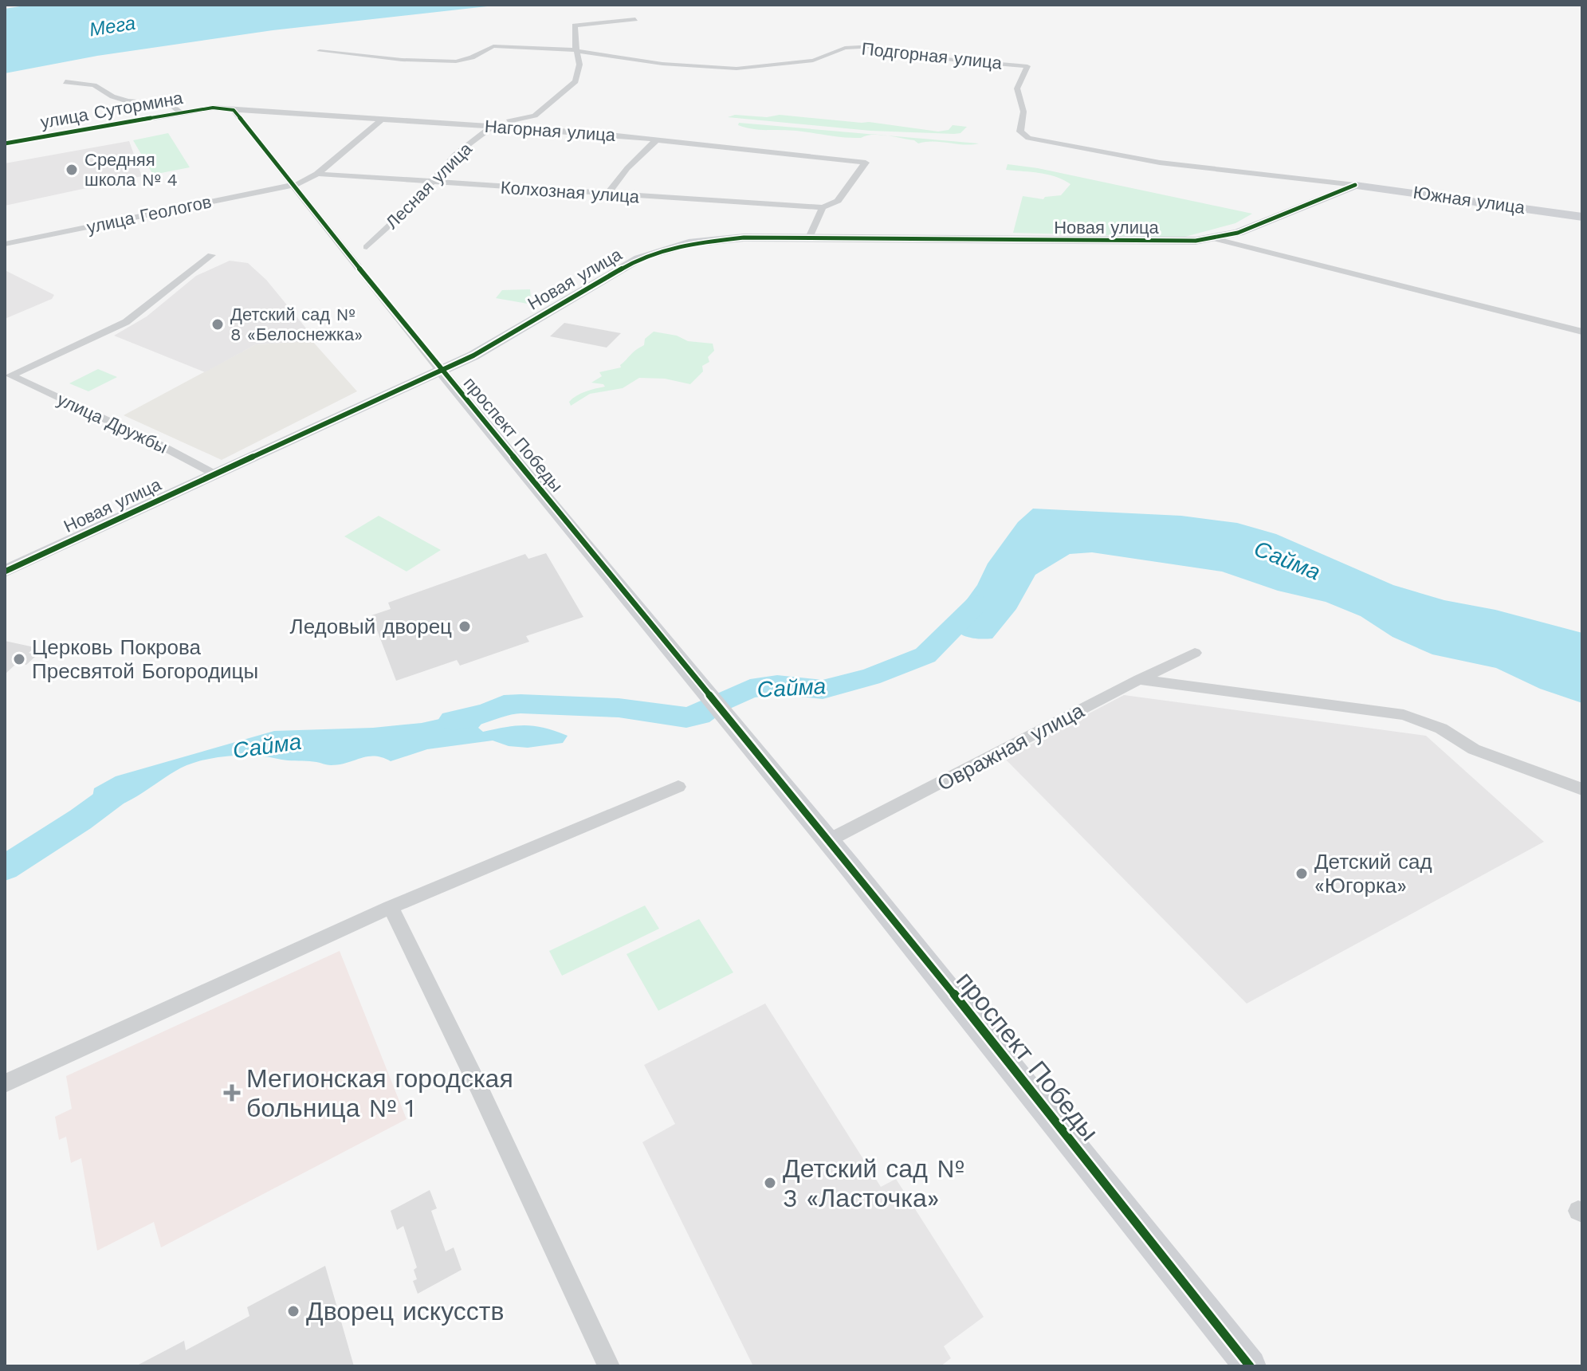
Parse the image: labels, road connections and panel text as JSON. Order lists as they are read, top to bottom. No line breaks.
{"streets":{"street":["Подгорная улица","улица Сутормина","Нагорная улица","Лесная улица","Колхозная улица","Южная улица","улица Геологов","Новая улица","улица Дружбы","проспект Победы","Овражная улица"]},"crossings":[["Подгорная улица","Южная улица"],["Подгорная улица","Новая улица"],["улица Сутормина","Нагорная улица"],["улица Сутормина","проспект Победы"],["Нагорная улица","Лесная улица"],["Нагорная улица","Колхозная улица"],["Нагорная улица","улица Геологов"],["Нагорная улица","проспект Победы"],["Лесная улица","Колхозная улица"],["Колхозная улица","улица Геологов"],["Южная улица","Новая улица"],["улица Геологов","проспект Победы"],["Новая улица","улица Дружбы"],["Новая улица","проспект Победы"],["проспект Победы","Овражная улица"]],"water":["Мега","Сайма"],"places":{"other":["Средняя школа № 4","Детский сад № 8 «Белоснежка»","Ледовый дворец","Церковь Покрова Пресвятой Богородицы","Детский сад «Югорка»","Детский сад № 3 «Ласточка»","Дворец искусств"],"health":["Мегионская городская больница № 1"]}}
